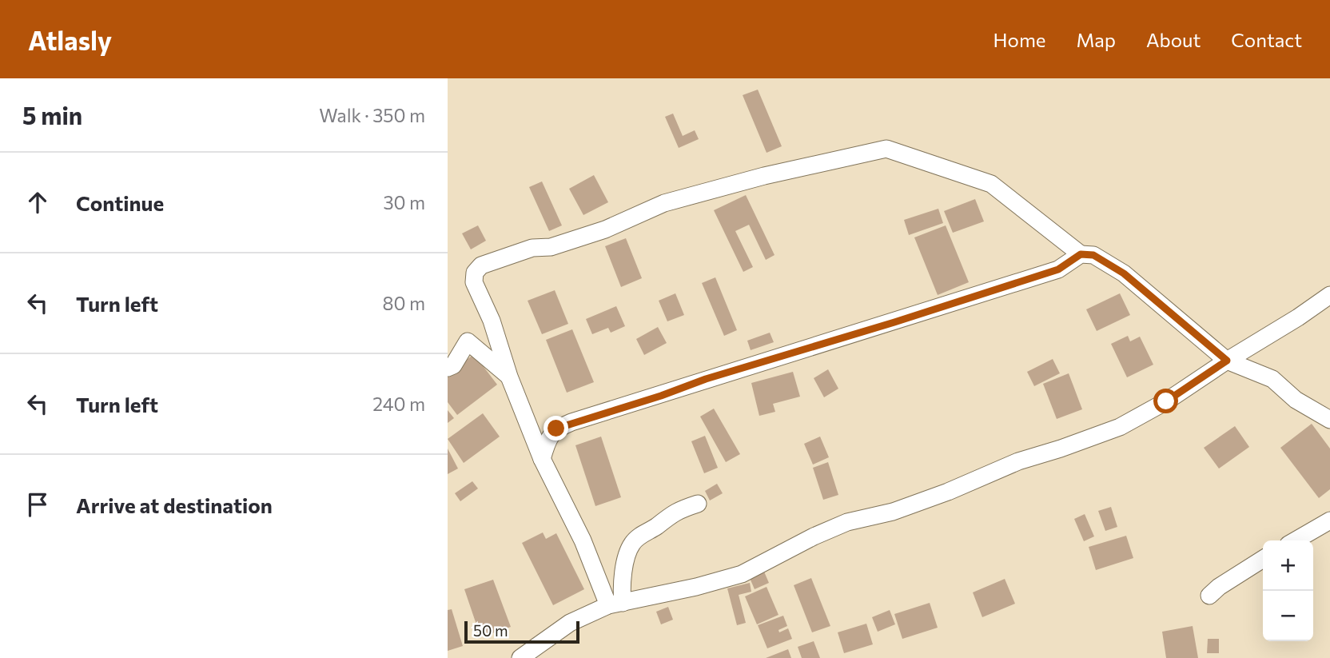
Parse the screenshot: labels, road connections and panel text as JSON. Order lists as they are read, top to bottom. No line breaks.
{"scale_bar":"50 m","page":{"header":"Atlasly","nav":["Home","Map","About","Contact"],"heading":["5 min","Walk · 350 m"],"list":[["Continue","30 m"],["Turn left","80 m"],["Turn left","240 m"],"Arrive at destination"],"map_buttons":["+","−"],"scale":"50 m"}}
